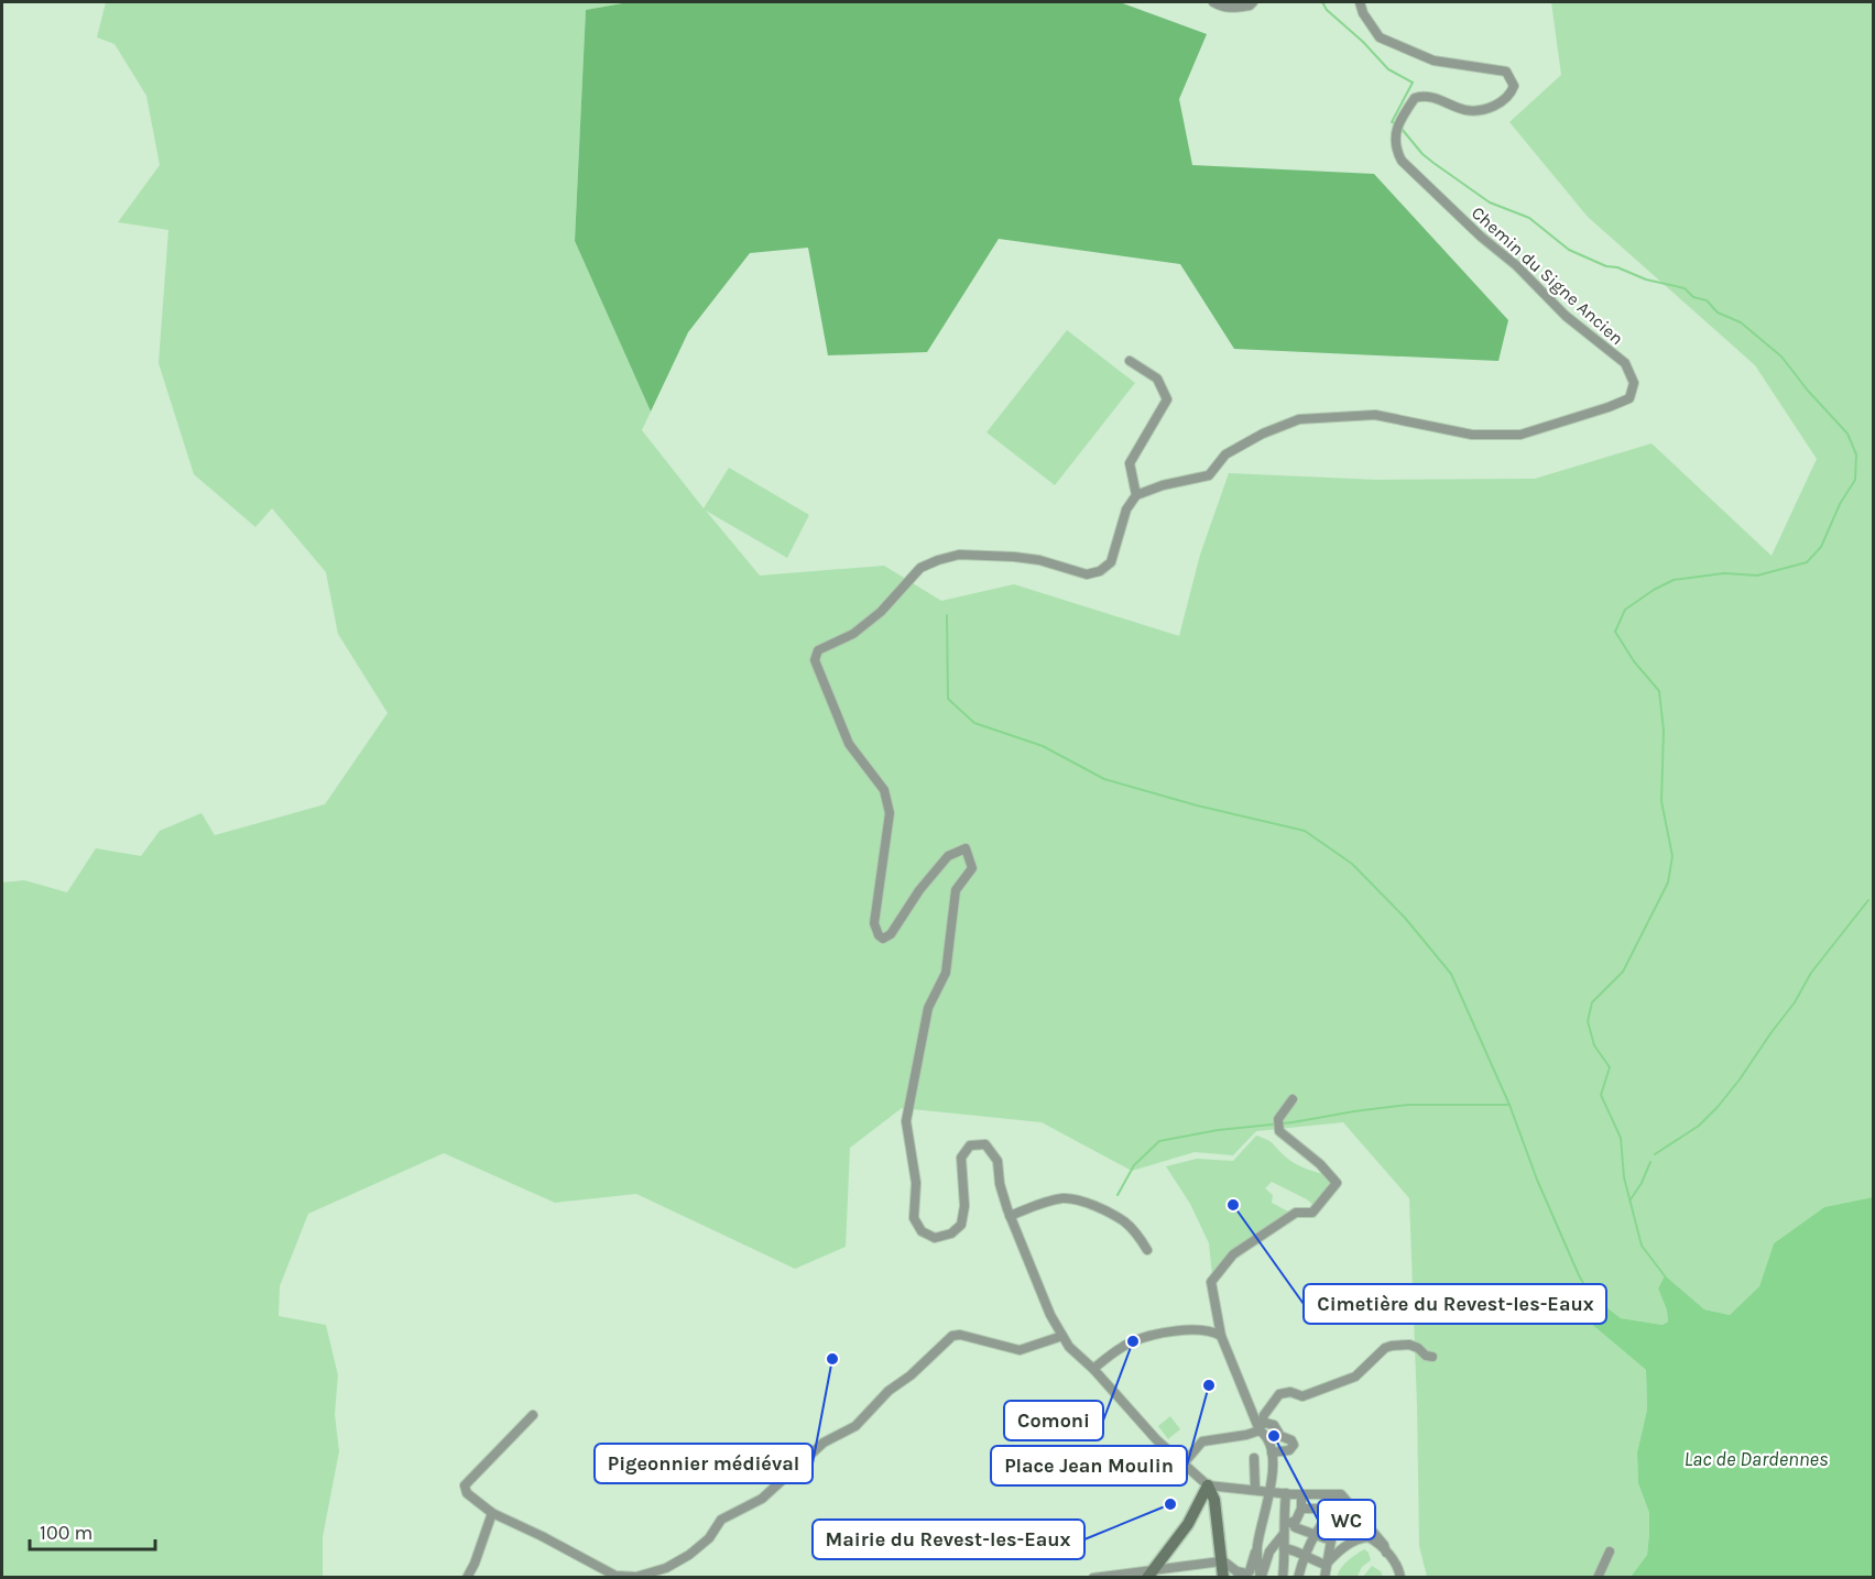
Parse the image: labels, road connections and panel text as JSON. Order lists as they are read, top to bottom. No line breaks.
{"streets":{"street":["Chemin du Signe Ancien"]},"water":["Lac de Dardennes"],"places":["Cimetière du Revest-les-Eaux","Comoni","Pigeonnier médiéval","Place Jean Moulin","WC","Mairie du Revest-les-Eaux"],"scale_bar":"100 m"}
